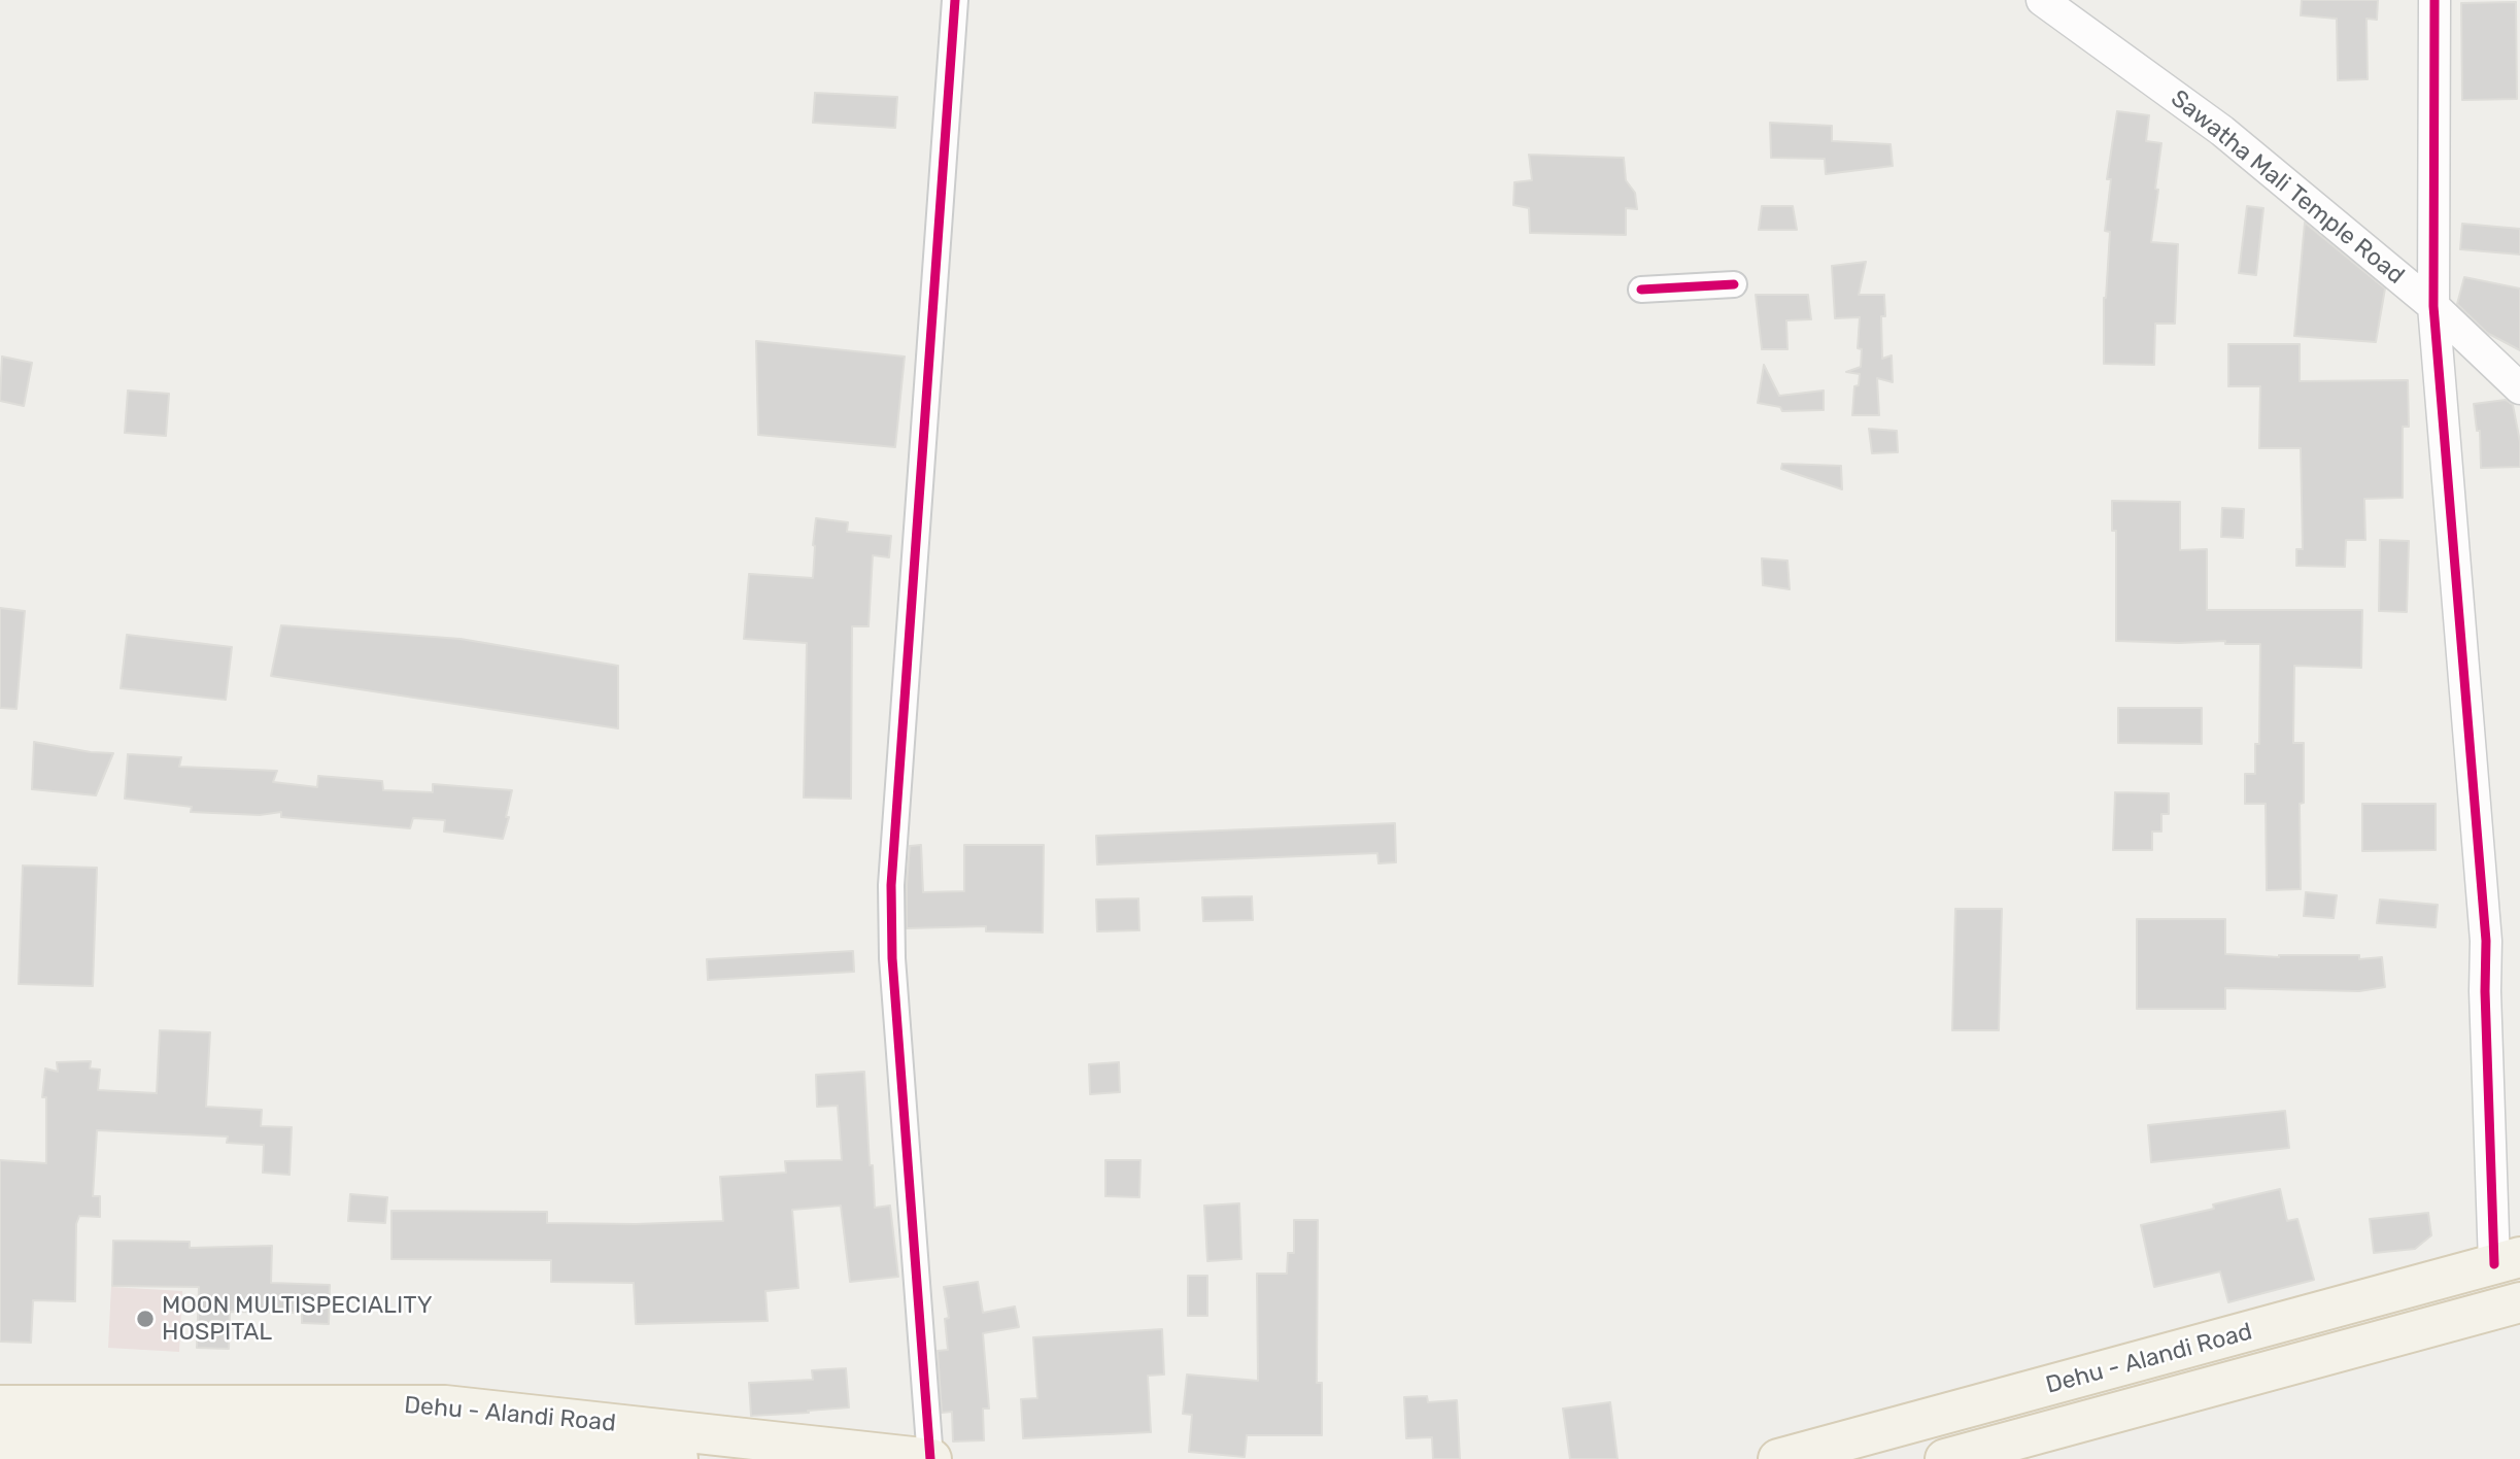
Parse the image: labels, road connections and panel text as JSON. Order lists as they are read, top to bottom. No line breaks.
{"streets":{"main road":["Dehu - Alandi Road"],"street":["Sawatha Mali Temple Road"]},"places":["MOON MULTISPECIALITY HOSPITAL"]}
